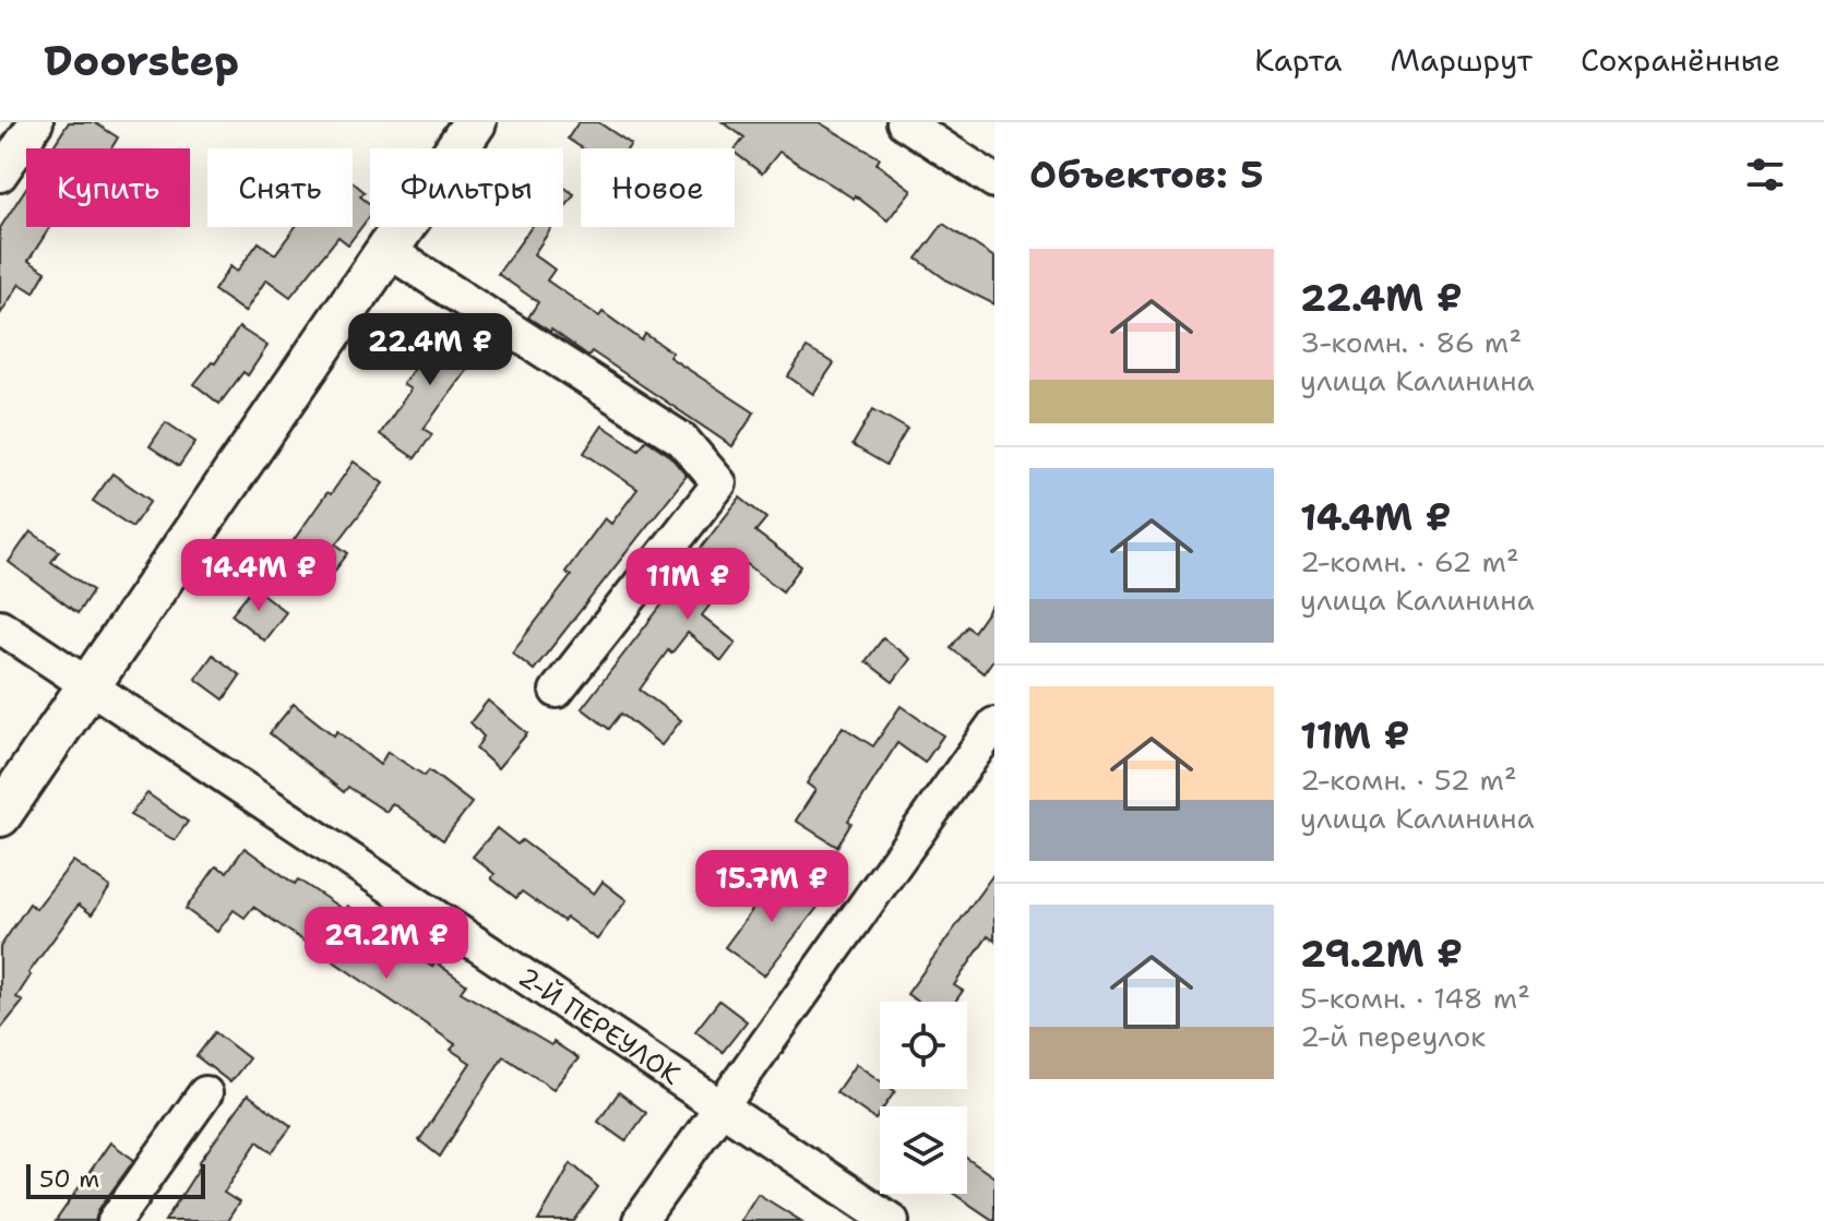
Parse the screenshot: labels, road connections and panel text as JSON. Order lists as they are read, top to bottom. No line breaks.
{"streets":{"street":["2-Й ПЕРЕУЛОК"]},"scale_bar":"50 m","page":{"header":"Doorstep","nav":["Карта","Маршрут","Сохранённые"],"heading":"Объектов: 5","chip":["Купить","Снять","Фильтры","Новое"],"list":[{"name":"22.4M ₽","note":"3-комн. · 86 m² · улица Калинина"},{"name":"14.4M ₽","note":"2-комн. · 62 m² · улица Калинина"},{"name":"11M ₽","note":"2-комн. · 52 m² · улица Калинина"},{"name":"29.2M ₽","note":"5-комн. · 148 m² · 2-й переулок"}],"price":["22.4M ₽","14.4M ₽","11M ₽","15.7M ₽","29.2M ₽"],"scale":"50 m"}}
